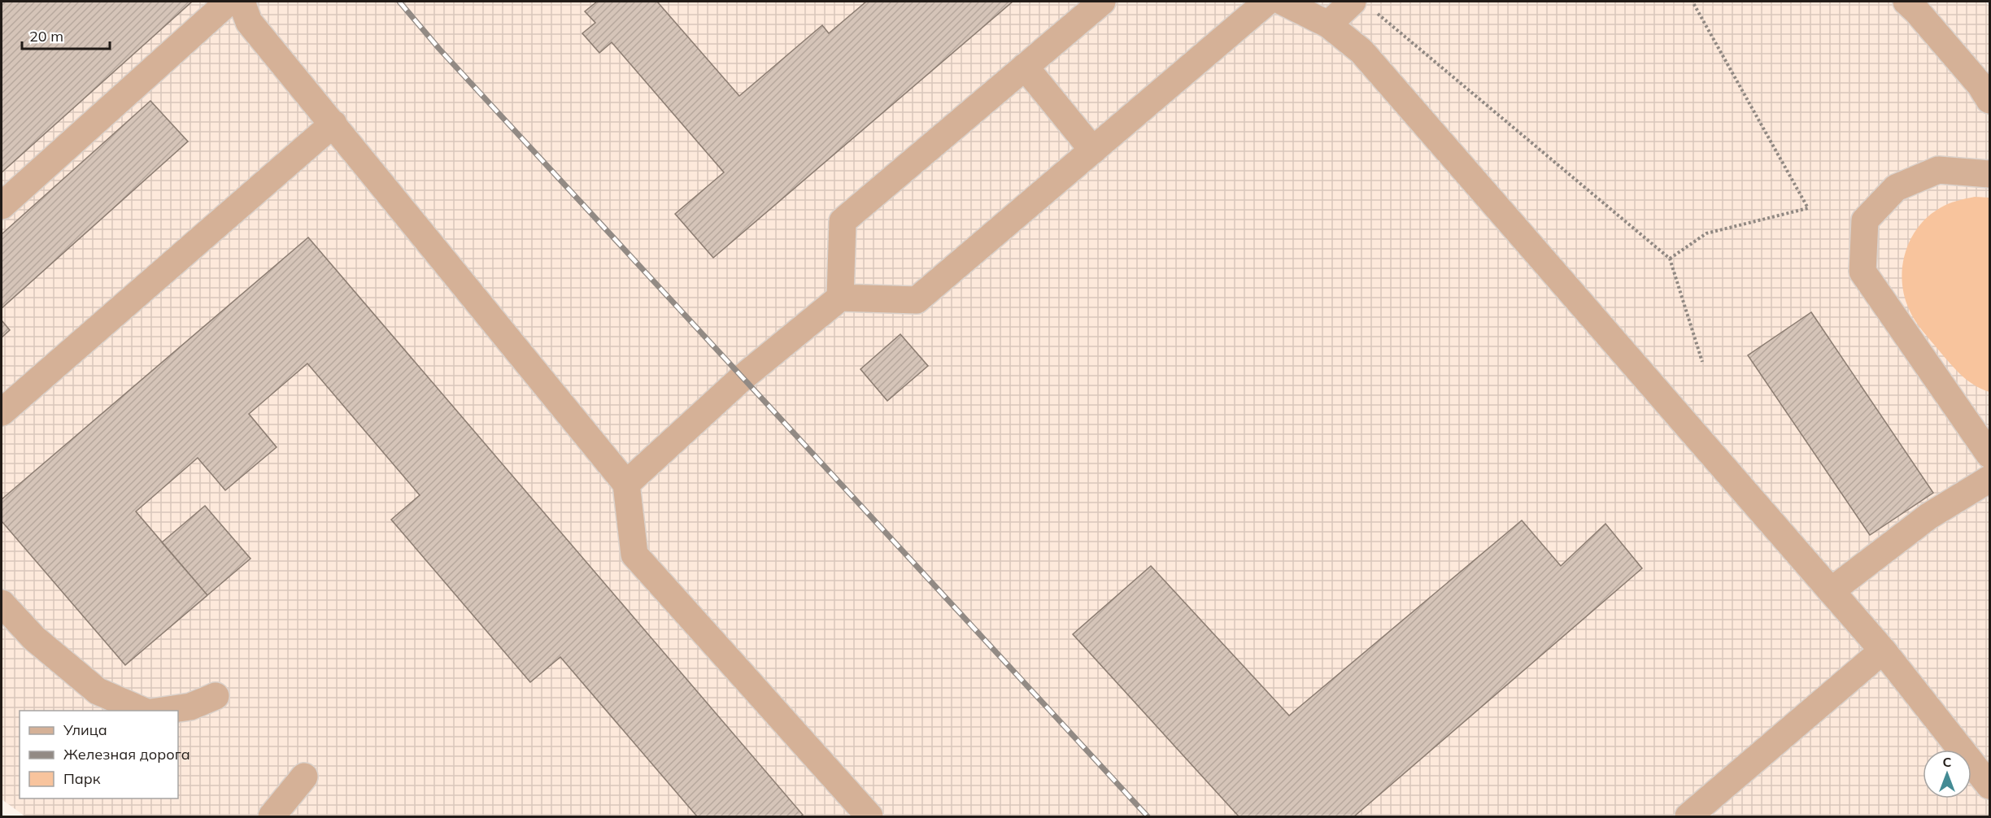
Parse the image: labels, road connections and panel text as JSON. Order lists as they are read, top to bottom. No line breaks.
{"legend":["Улица","Железная дорога","Парк"],"scale_bar":"20 m","north":"top"}
